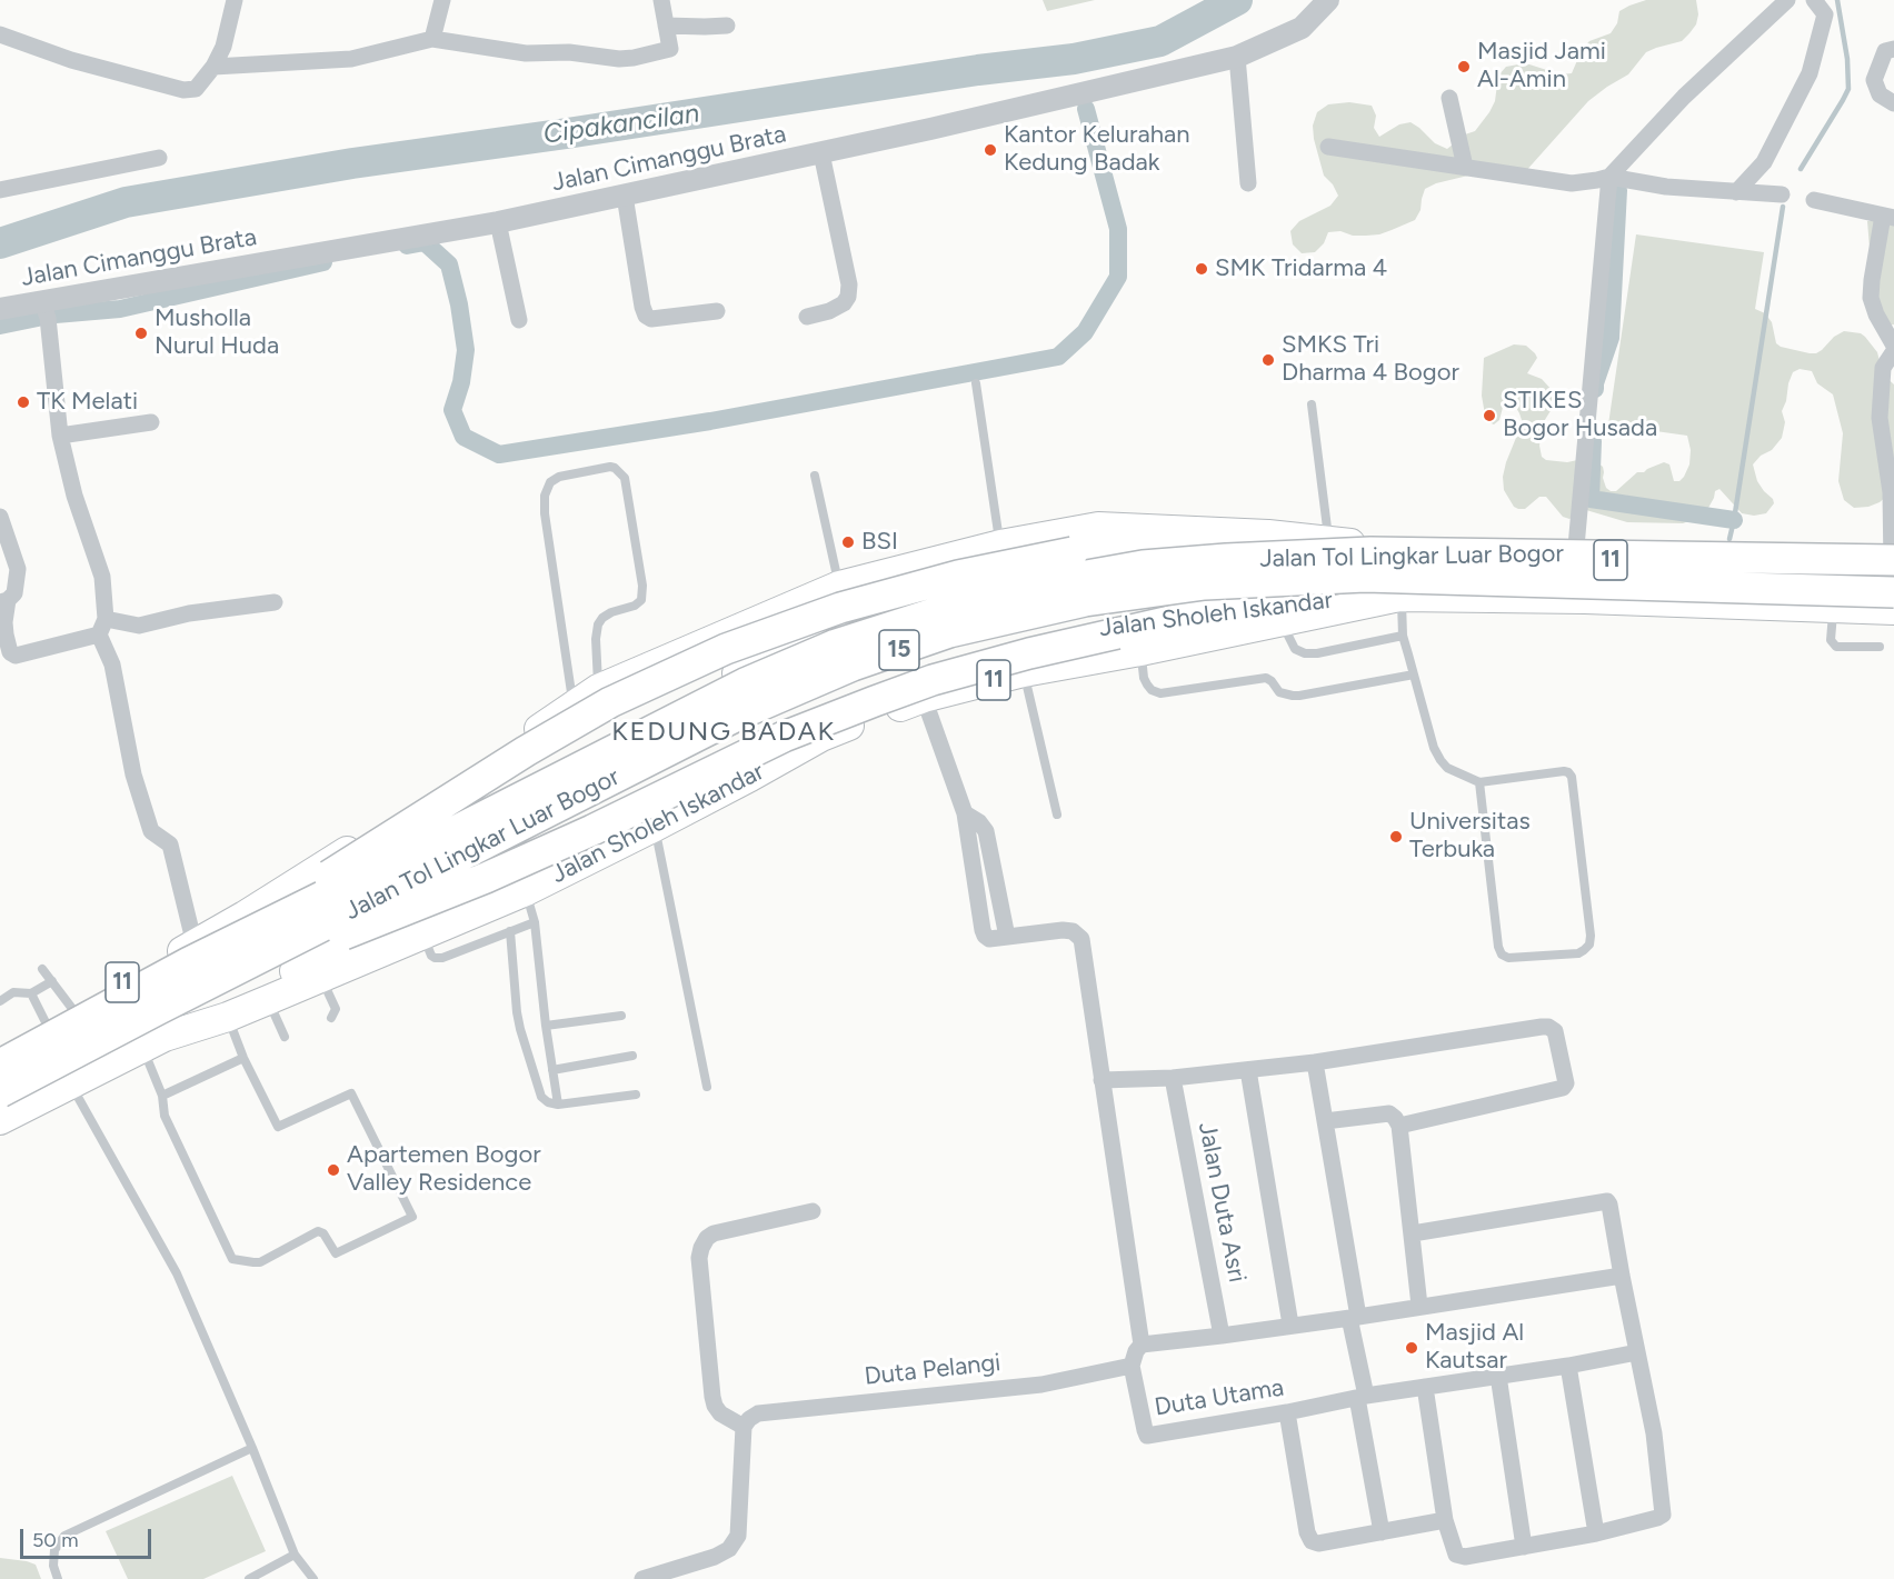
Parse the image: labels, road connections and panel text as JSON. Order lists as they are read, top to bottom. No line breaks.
{"streets":{"highway":["Jalan Tol Lingkar Luar Bogor","11","Jalan Sholeh Iskandar","15"],"street":["Jalan Cimanggu Brata","Jalan Duta Asri","Duta Pelangi","Duta Utama"]},"crossings":[["Jalan Tol Lingkar Luar Bogor","11"],["Jalan Tol Lingkar Luar Bogor","Jalan Sholeh Iskandar"],["Duta Pelangi","Duta Utama"]],"districts":["KEDUNG BADAK"],"water":["Cipakancilan"],"places":["Masjid Jami Al-Amin","Kantor Kelurahan Kedung Badak","SMK Tridarma 4","Musholla Nurul Huda","SMKS Tri Dharma 4 Bogor","TK Melati","STIKES Bogor Husada","BSI","Universitas Terbuka","Apartemen Bogor Valley Residence","Masjid Al Kautsar"],"scale_bar":"50 m"}
